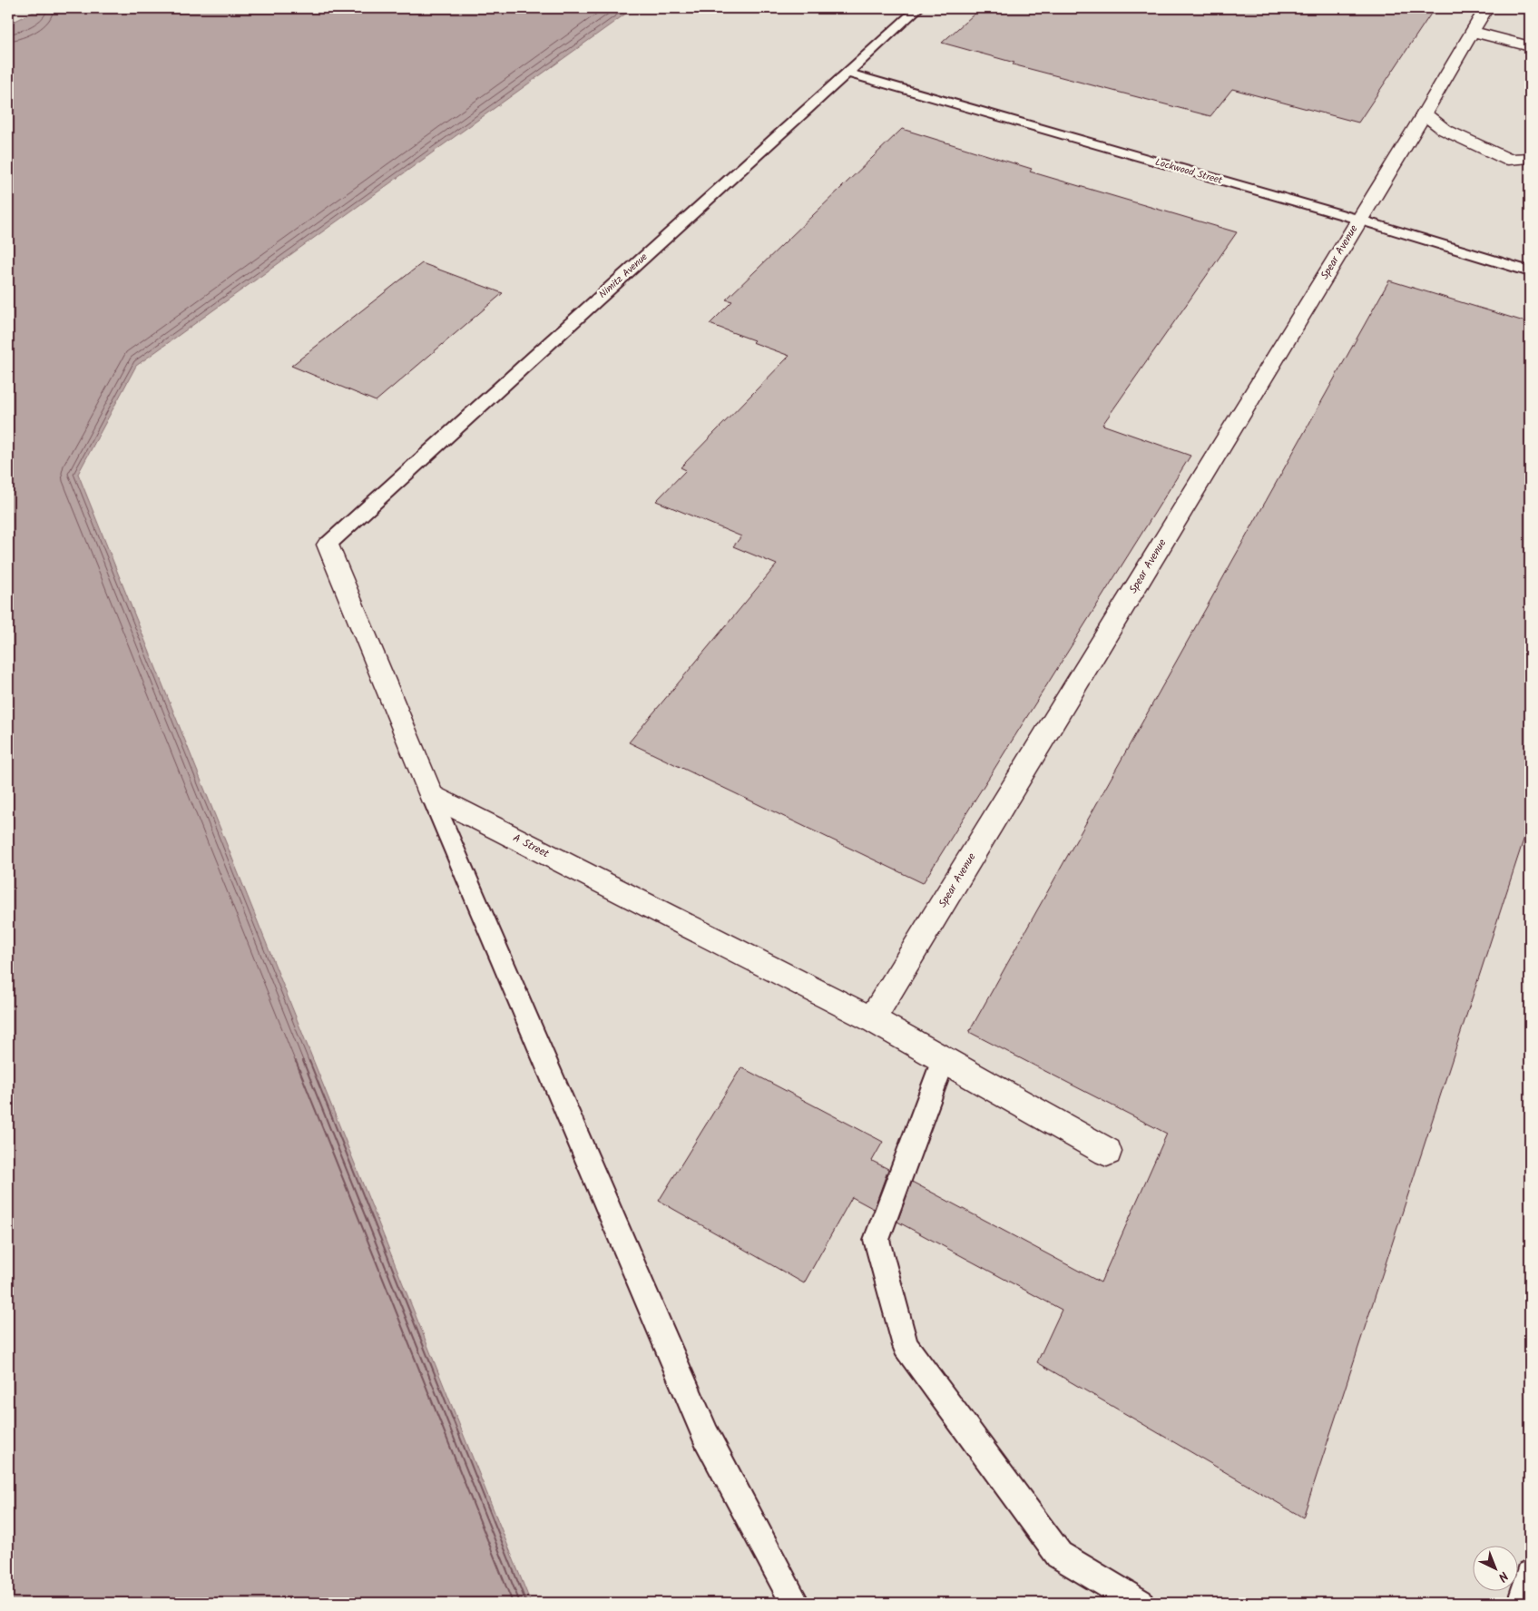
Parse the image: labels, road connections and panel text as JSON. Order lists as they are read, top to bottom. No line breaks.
{"streets":{"street":["Spear Avenue","A Street"],"lane":["Lockwood Street","Nimitz Avenue"]},"crossings":[["Lockwood Street","Spear Avenue"],["Lockwood Street","Nimitz Avenue"],["Spear Avenue","A Street"]],"north":"bottom right"}
